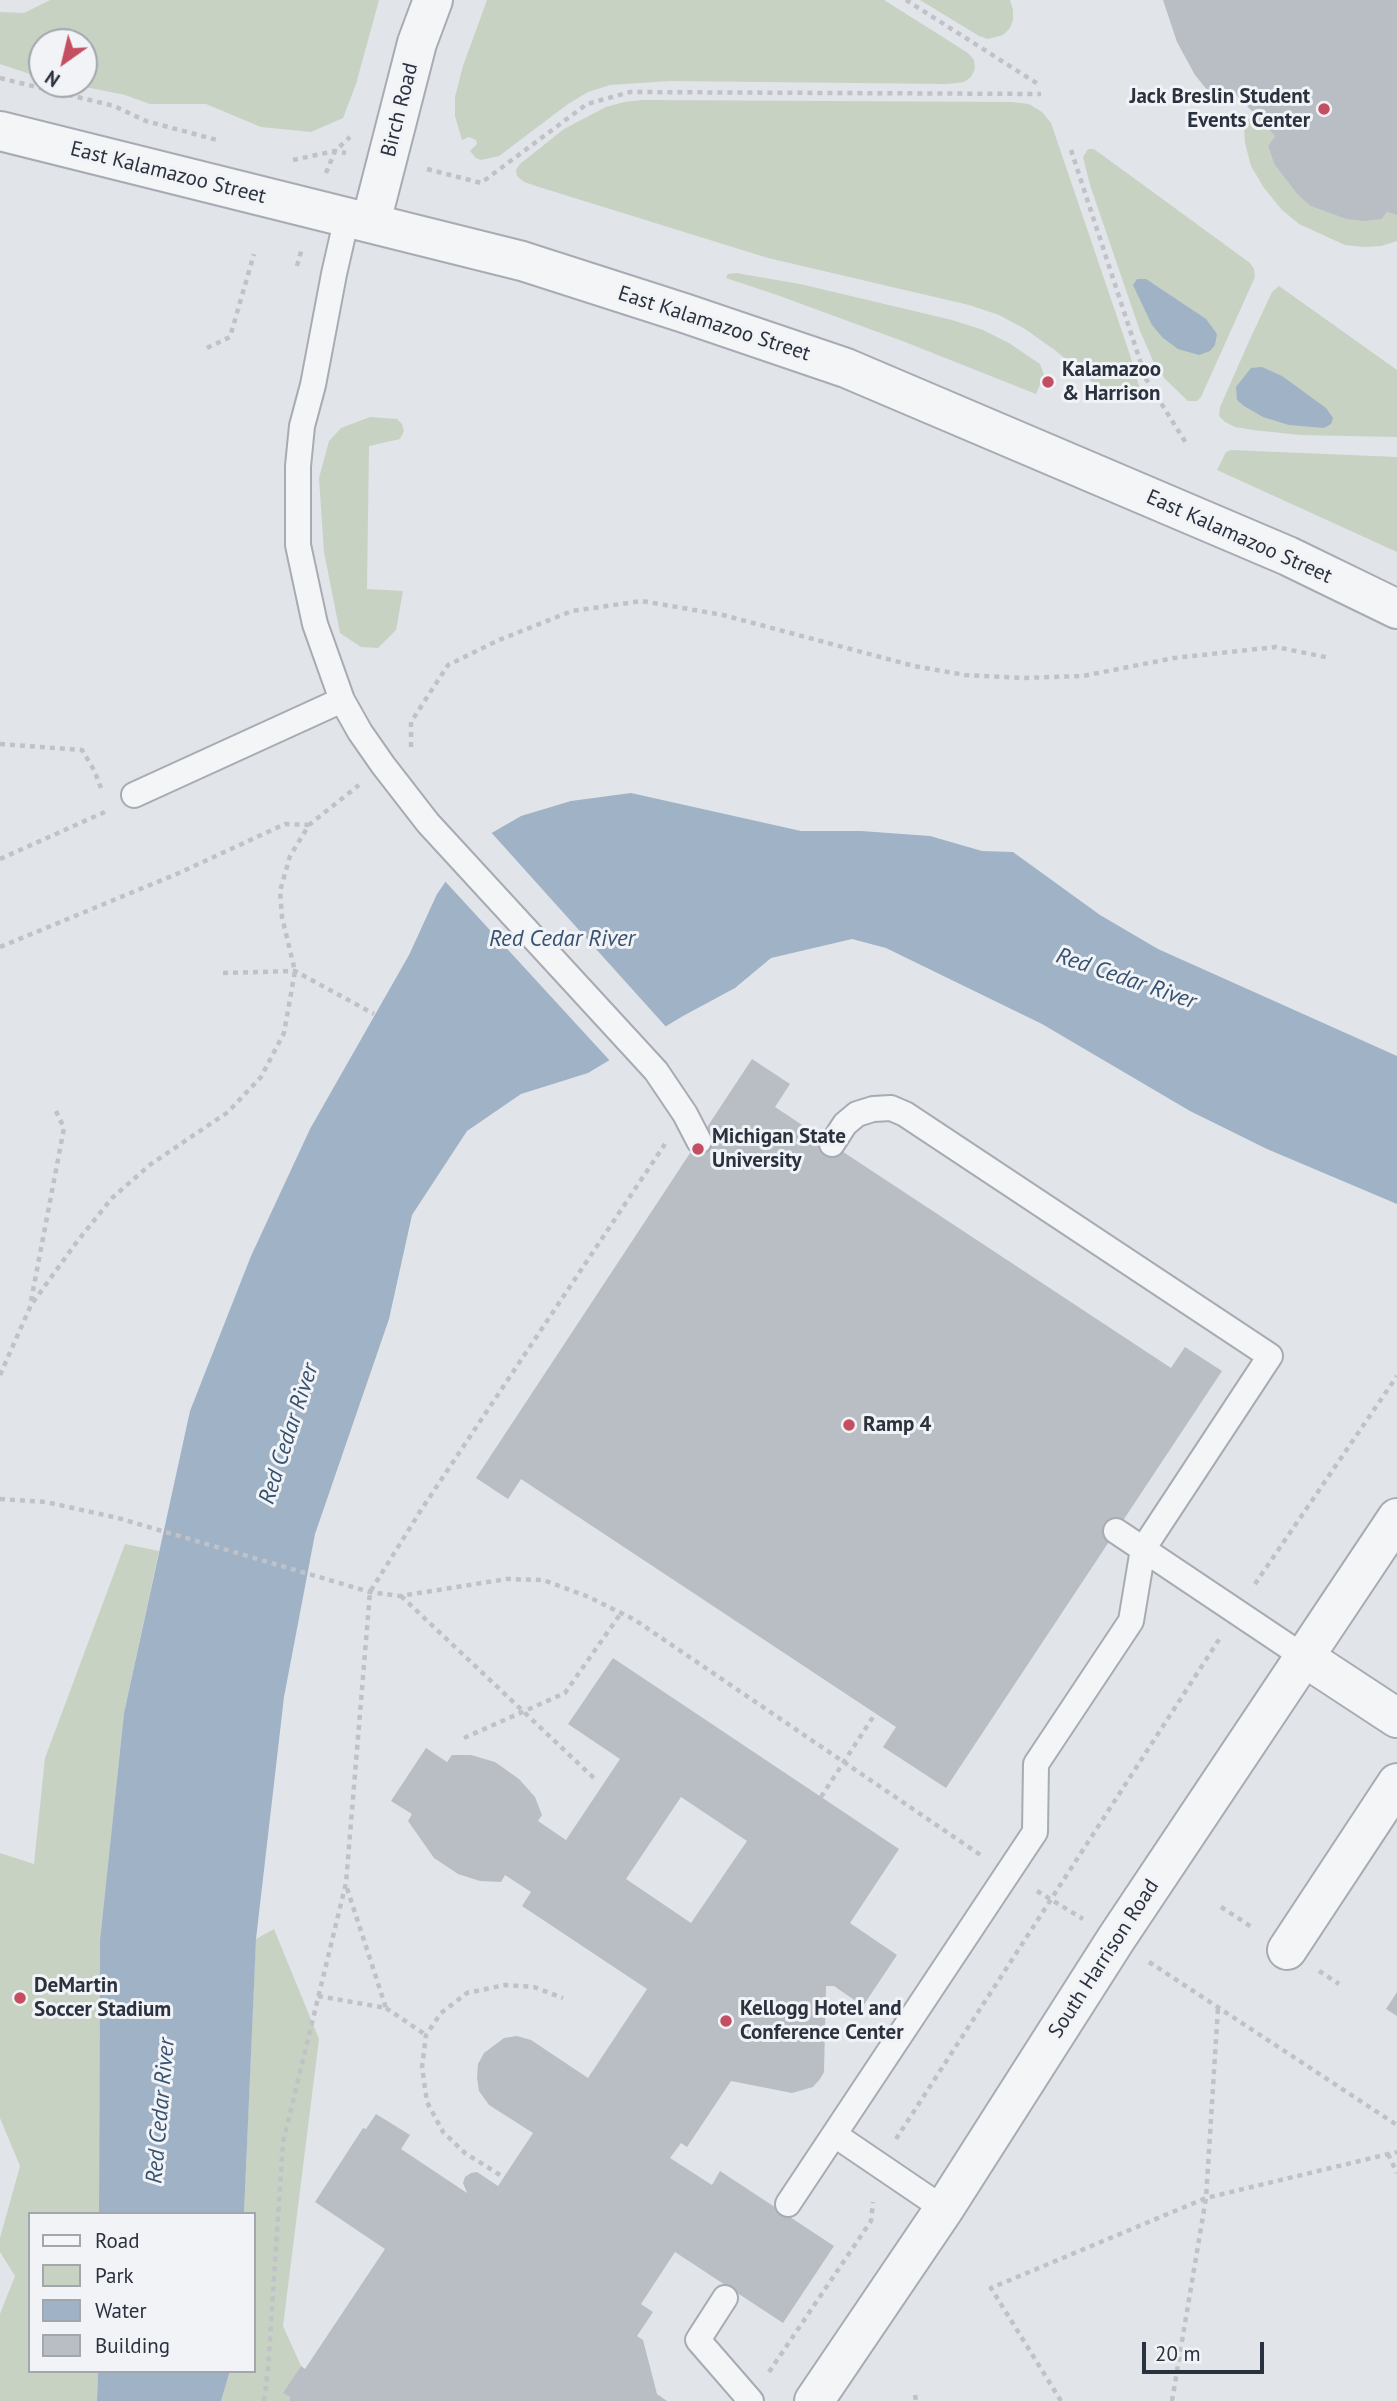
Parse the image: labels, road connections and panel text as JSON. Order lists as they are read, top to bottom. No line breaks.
{"streets":{"street":["Birch Road","East Kalamazoo Street","South Harrison Road"]},"crossings":[["Birch Road","East Kalamazoo Street"]],"water":["Red Cedar River"],"places":["Jack Breslin Student Events Center","Kalamazoo & Harrison","Michigan State University","Ramp 4","DeMartin Soccer Stadium","Kellogg Hotel and Conference Center"],"legend":["Road","Park","Water","Building"],"scale_bar":"20 m","north":"bottom left"}
